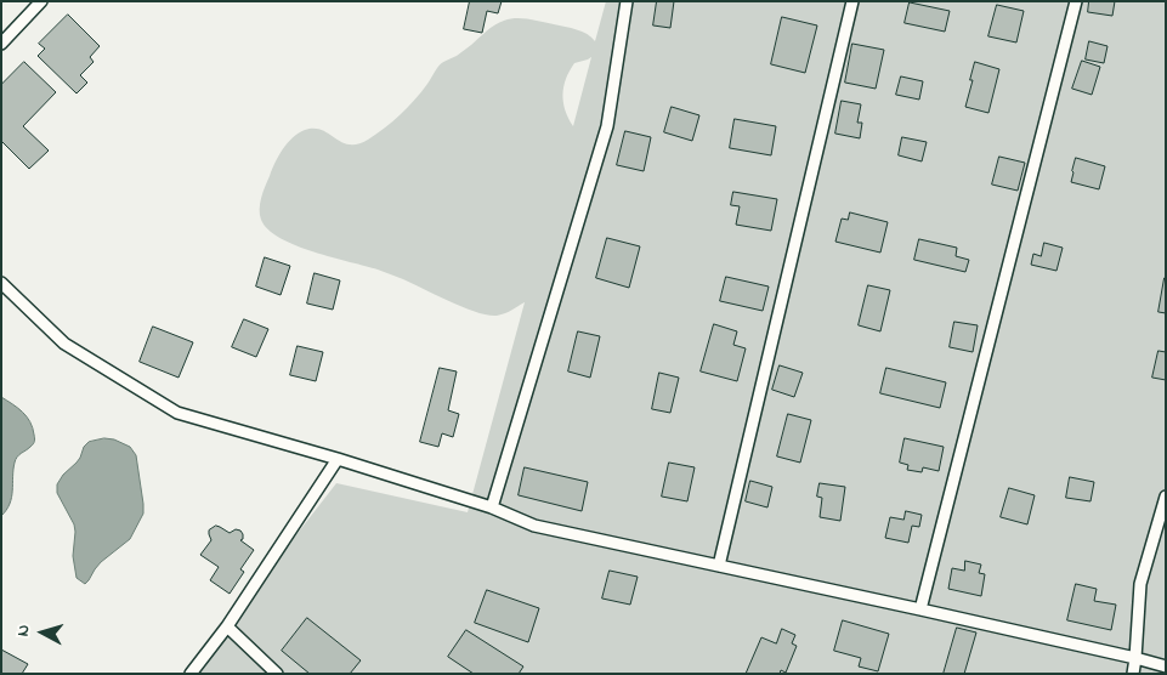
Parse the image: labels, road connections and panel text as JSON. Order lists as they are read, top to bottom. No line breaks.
{"north":"left"}
